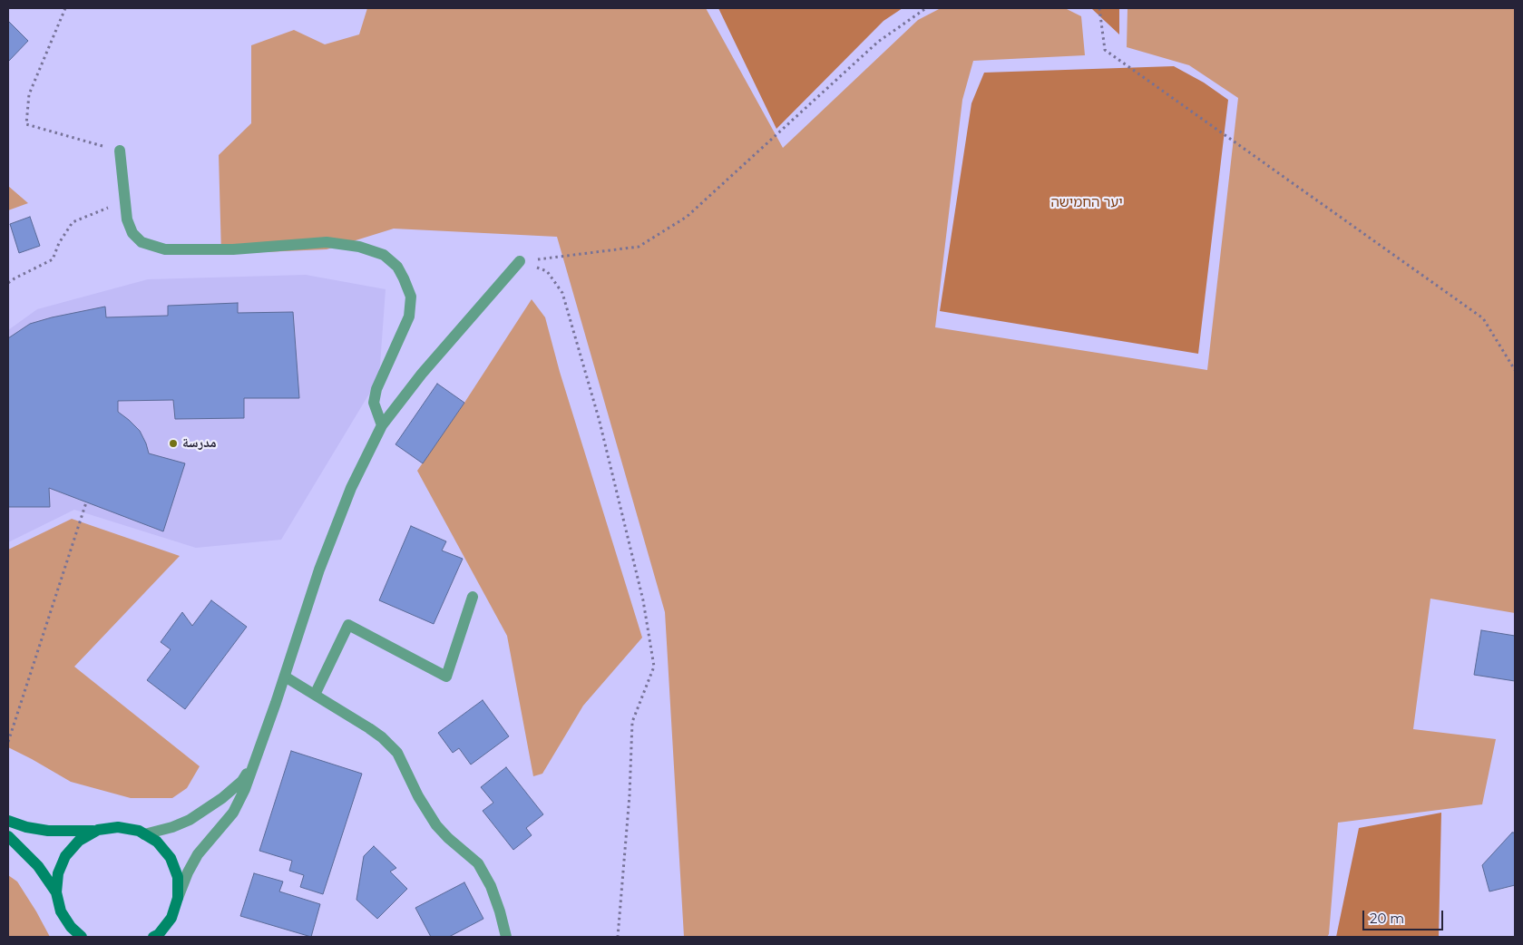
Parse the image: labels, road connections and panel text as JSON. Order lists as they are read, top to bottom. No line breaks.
{"parks":["יער החמישה"],"places":["مدرسة"],"scale_bar":"20 m"}
